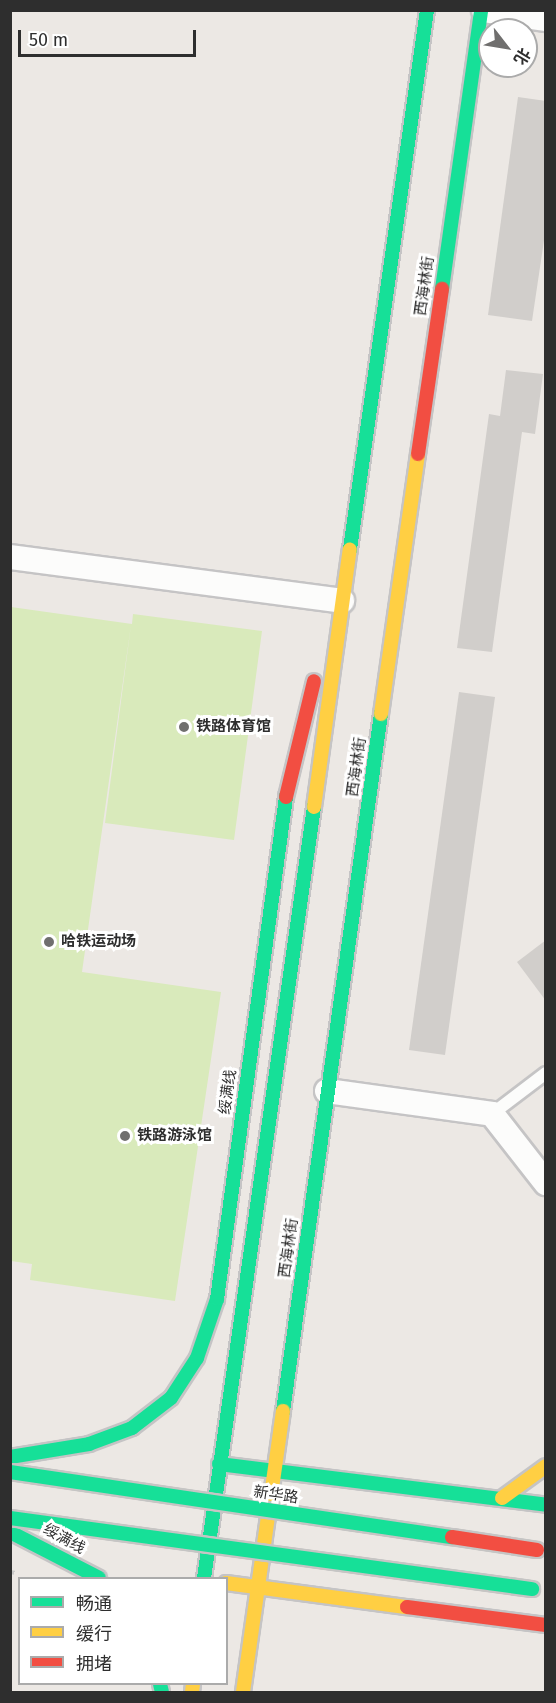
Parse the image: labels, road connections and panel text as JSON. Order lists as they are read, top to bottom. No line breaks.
{"streets":{"main road":["西海林街","绥满线","新华路"]},"places":["铁路体育馆","哈铁运动场","铁路游泳馆"],"legend":["畅通","缓行","拥堵"],"scale_bar":"50 m","north":"bottom right"}
